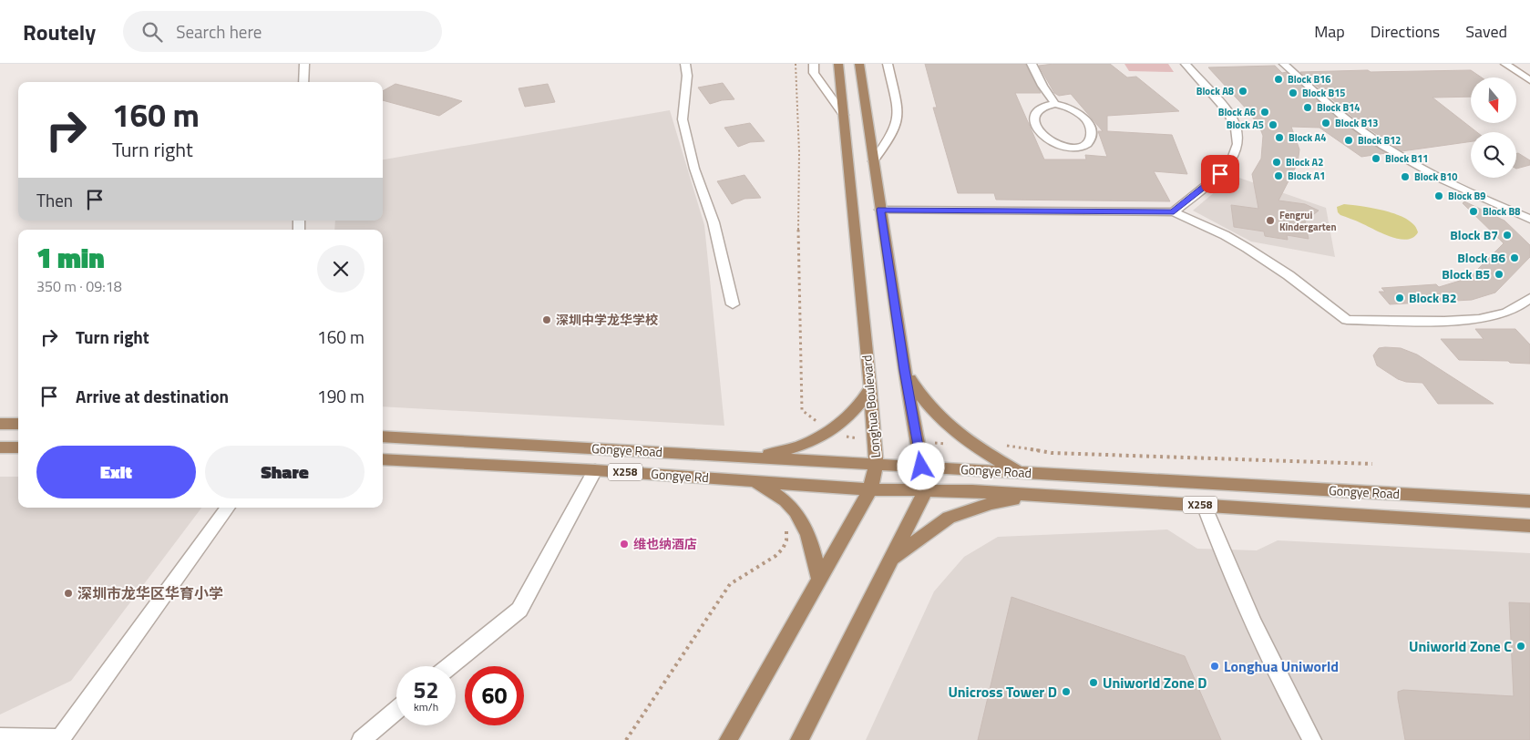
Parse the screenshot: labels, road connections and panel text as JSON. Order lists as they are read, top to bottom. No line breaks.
{"streets":{"main road":["Longhua Boulevard","Gongye Road","X258","Gongye Rd"]},"crossings":[["Longhua Boulevard","Gongye Road"],["Longhua Boulevard","Gongye Rd"],["Gongye Road","Gongye Rd"]],"places":["Block B16","Block A8","Block B15","Block B14","Block A6","Block B13","Block A5","Block A4","Block B12","Block B11","Block A2","Block A1","Block B10","Block B9","Block B8","Fengrui Kindergarten","Block B7","Block B6","Block B5","Block B2","深圳中学龙华学校","维也纳酒店","深圳市龙华区华育小学","Uniworld Zone C","Longhua Uniworld","Uniworld Zone D","Unicross Tower D"],"north":"bottom","page":{"header":"Routely","search":"Search here","nav":["Map","Directions","Saved"],"turn":["160 m","Turn right"],"then":"Then","heading":["1 min","350 m · 09:18"],"list":[{"name":"Turn right","value":"160 m"},{"name":"Arrive at destination","value":"190 m"}],"buttons":["Exit","Share"],"speed":"52 km/h","limit":"60"}}
